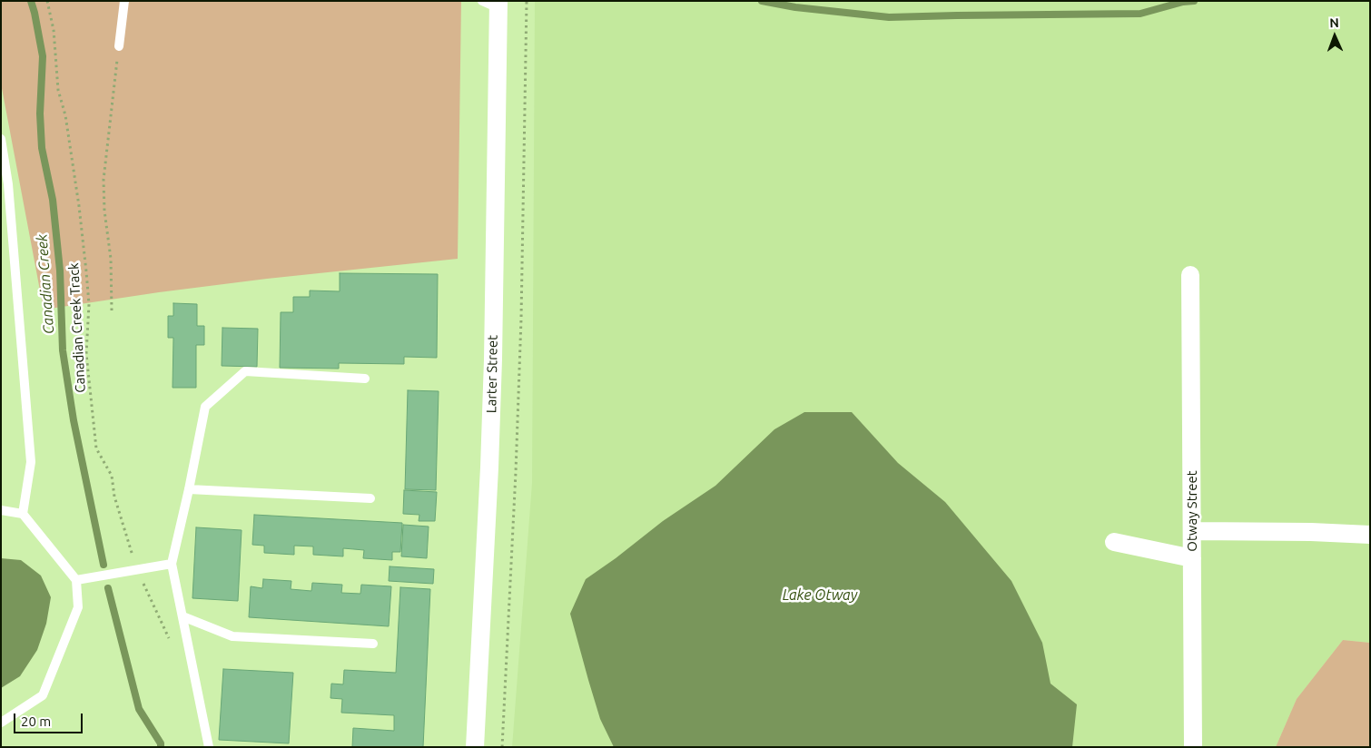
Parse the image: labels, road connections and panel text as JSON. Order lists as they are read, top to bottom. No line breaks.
{"streets":{"street":["Larter Street","Otway Street"],"path":["Canadian Creek Track"]},"water":["Canadian Creek","Lake Otway"],"scale_bar":"20 m","north":"top"}
